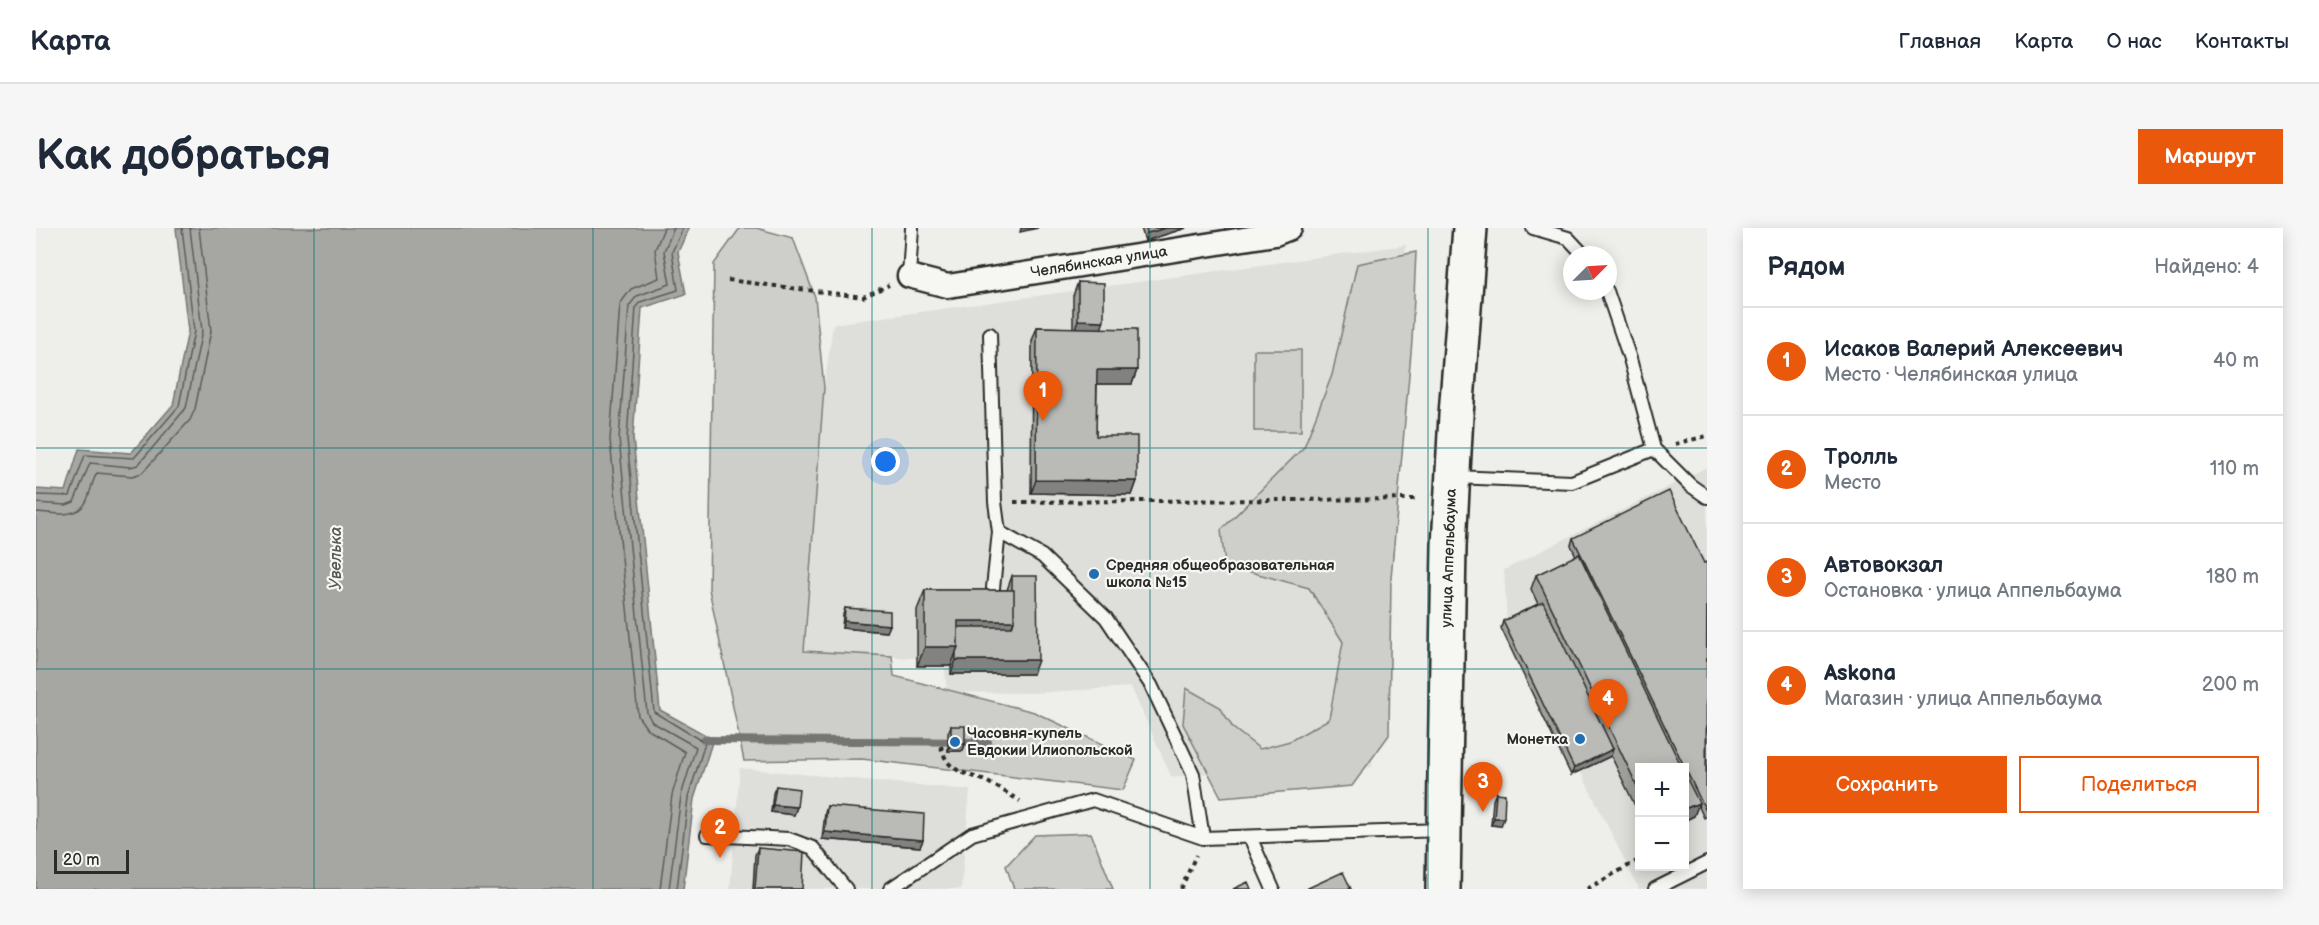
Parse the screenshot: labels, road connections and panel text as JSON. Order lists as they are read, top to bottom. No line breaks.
{"streets":{"main road":["улица Аппельбаума"],"street":["Челябинская улица"]},"water":["Увелька"],"places":["Средняя общеобразовательная школа №15","Монетка","Часовня-купель Евдокии Илиопольской"],"scale_bar":"20 m","north":"top right","page":{"header":"Карта","nav":["Главная","Карта","О нас","Контакты"],"buttons":["Маршрут",["Сохранить","Поделиться"]],"title":"Как добраться","heading":["Рядом","Найдено: 4"],"list":[{"mark":"1","name":"Исаков Валерий Алексеевич","note":"Место · Челябинская улица","value":"40 m"},{"mark":"2","name":"Тролль","note":"Место","value":"110 m"},{"mark":"3","name":"Автовокзал","note":"Остановка · улица Аппельбаума","value":"180 m"},{"mark":"4","name":"Askona","note":"Магазин · улица Аппельбаума","value":"200 m"}],"pins":["1","4","3","2"],"map_buttons":["+","−"],"scale":"20 m"}}
